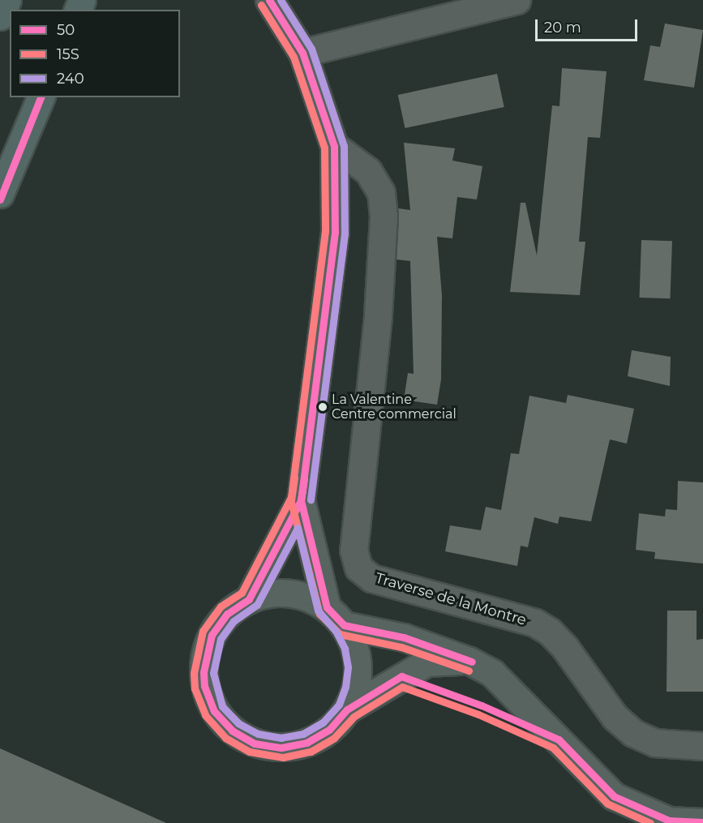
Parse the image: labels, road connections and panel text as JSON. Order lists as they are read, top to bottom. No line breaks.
{"streets":{"street":["Traverse de la Montre"]},"places":["La Valentine Centre commercial"],"lines":["transit line 50","transit line 240","transit line 15S"],"legend":["50","15S","240"],"scale_bar":"20 m"}
